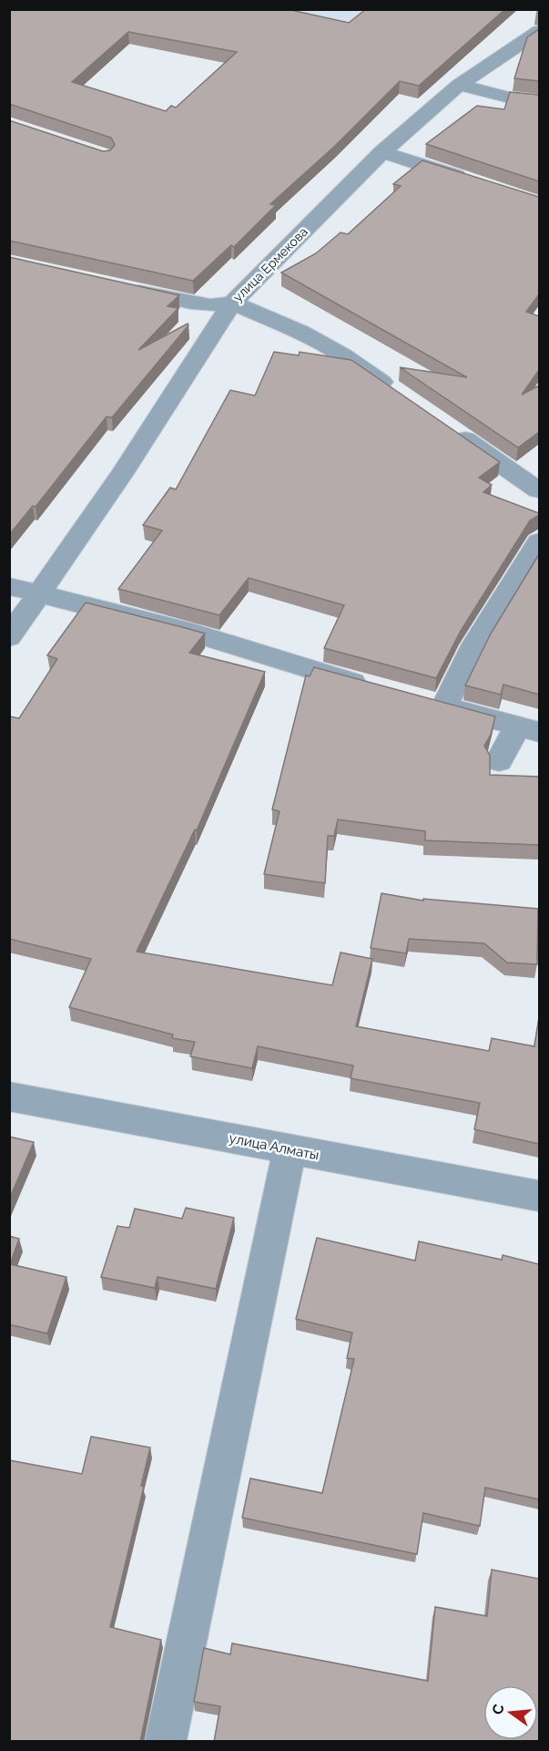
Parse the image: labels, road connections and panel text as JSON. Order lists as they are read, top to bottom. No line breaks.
{"streets":{"street":["улица Ермекова","улица Алматы"]},"north":"left"}
